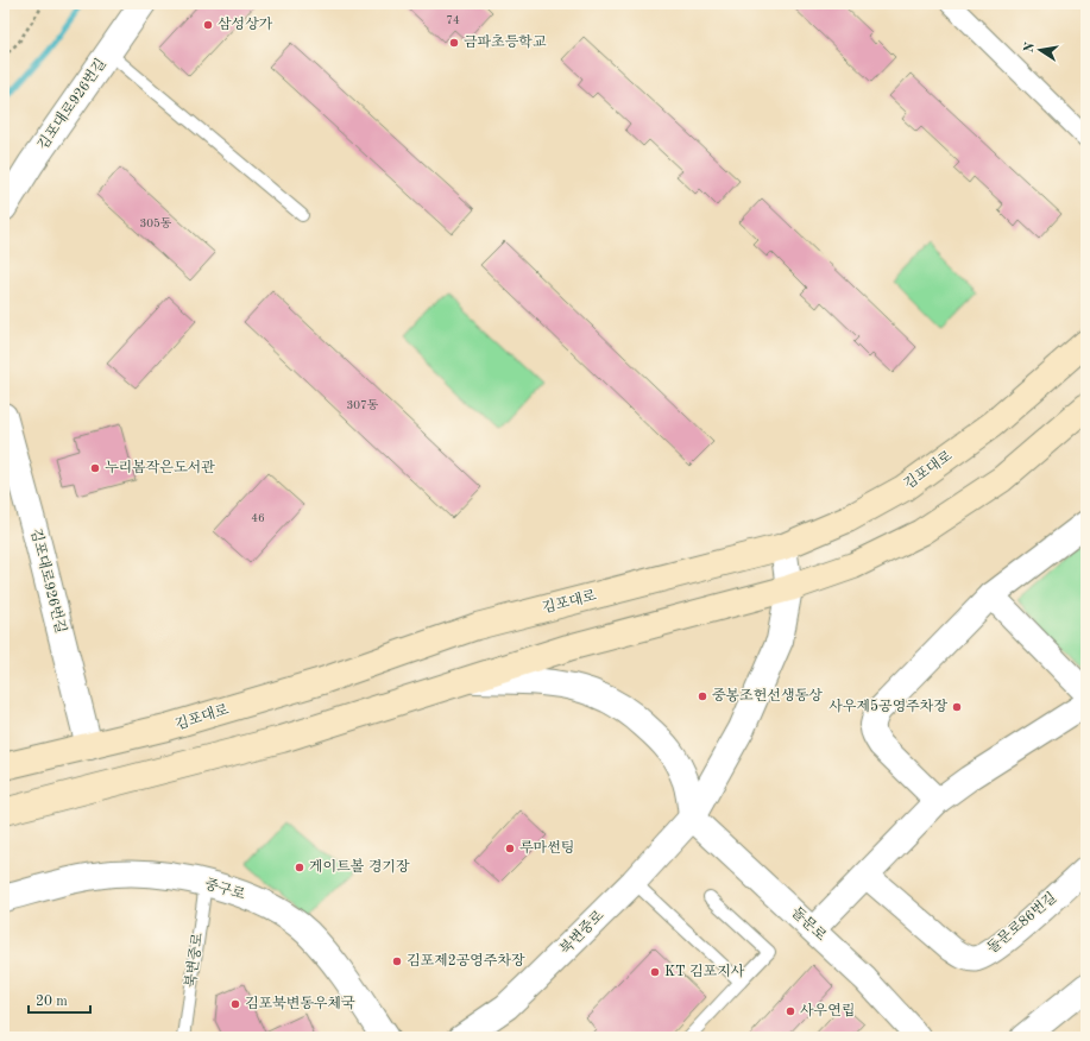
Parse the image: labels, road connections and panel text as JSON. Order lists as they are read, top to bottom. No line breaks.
{"streets":{"main road":["김포대로"],"street":["김포대로926번길","중구로","돌문로86번길","돌문로","북변중로"]},"crossings":[["김포대로926번길","김포대로"],["김포대로","북변중로"],["중구로","북변중로"],["돌문로","북변중로"]],"places":["삼성상가","금파초등학교","누리봄작은도서관","중봉조헌선생동상","사우제5공영주차장","루마썬팅","게이트볼 경기장","김포제2공영주차장","KT 김포지사","김포북변동우체국","사우연립"],"house_numbers":["74","305동","307동","46"],"scale_bar":"20 m","north":"left"}
